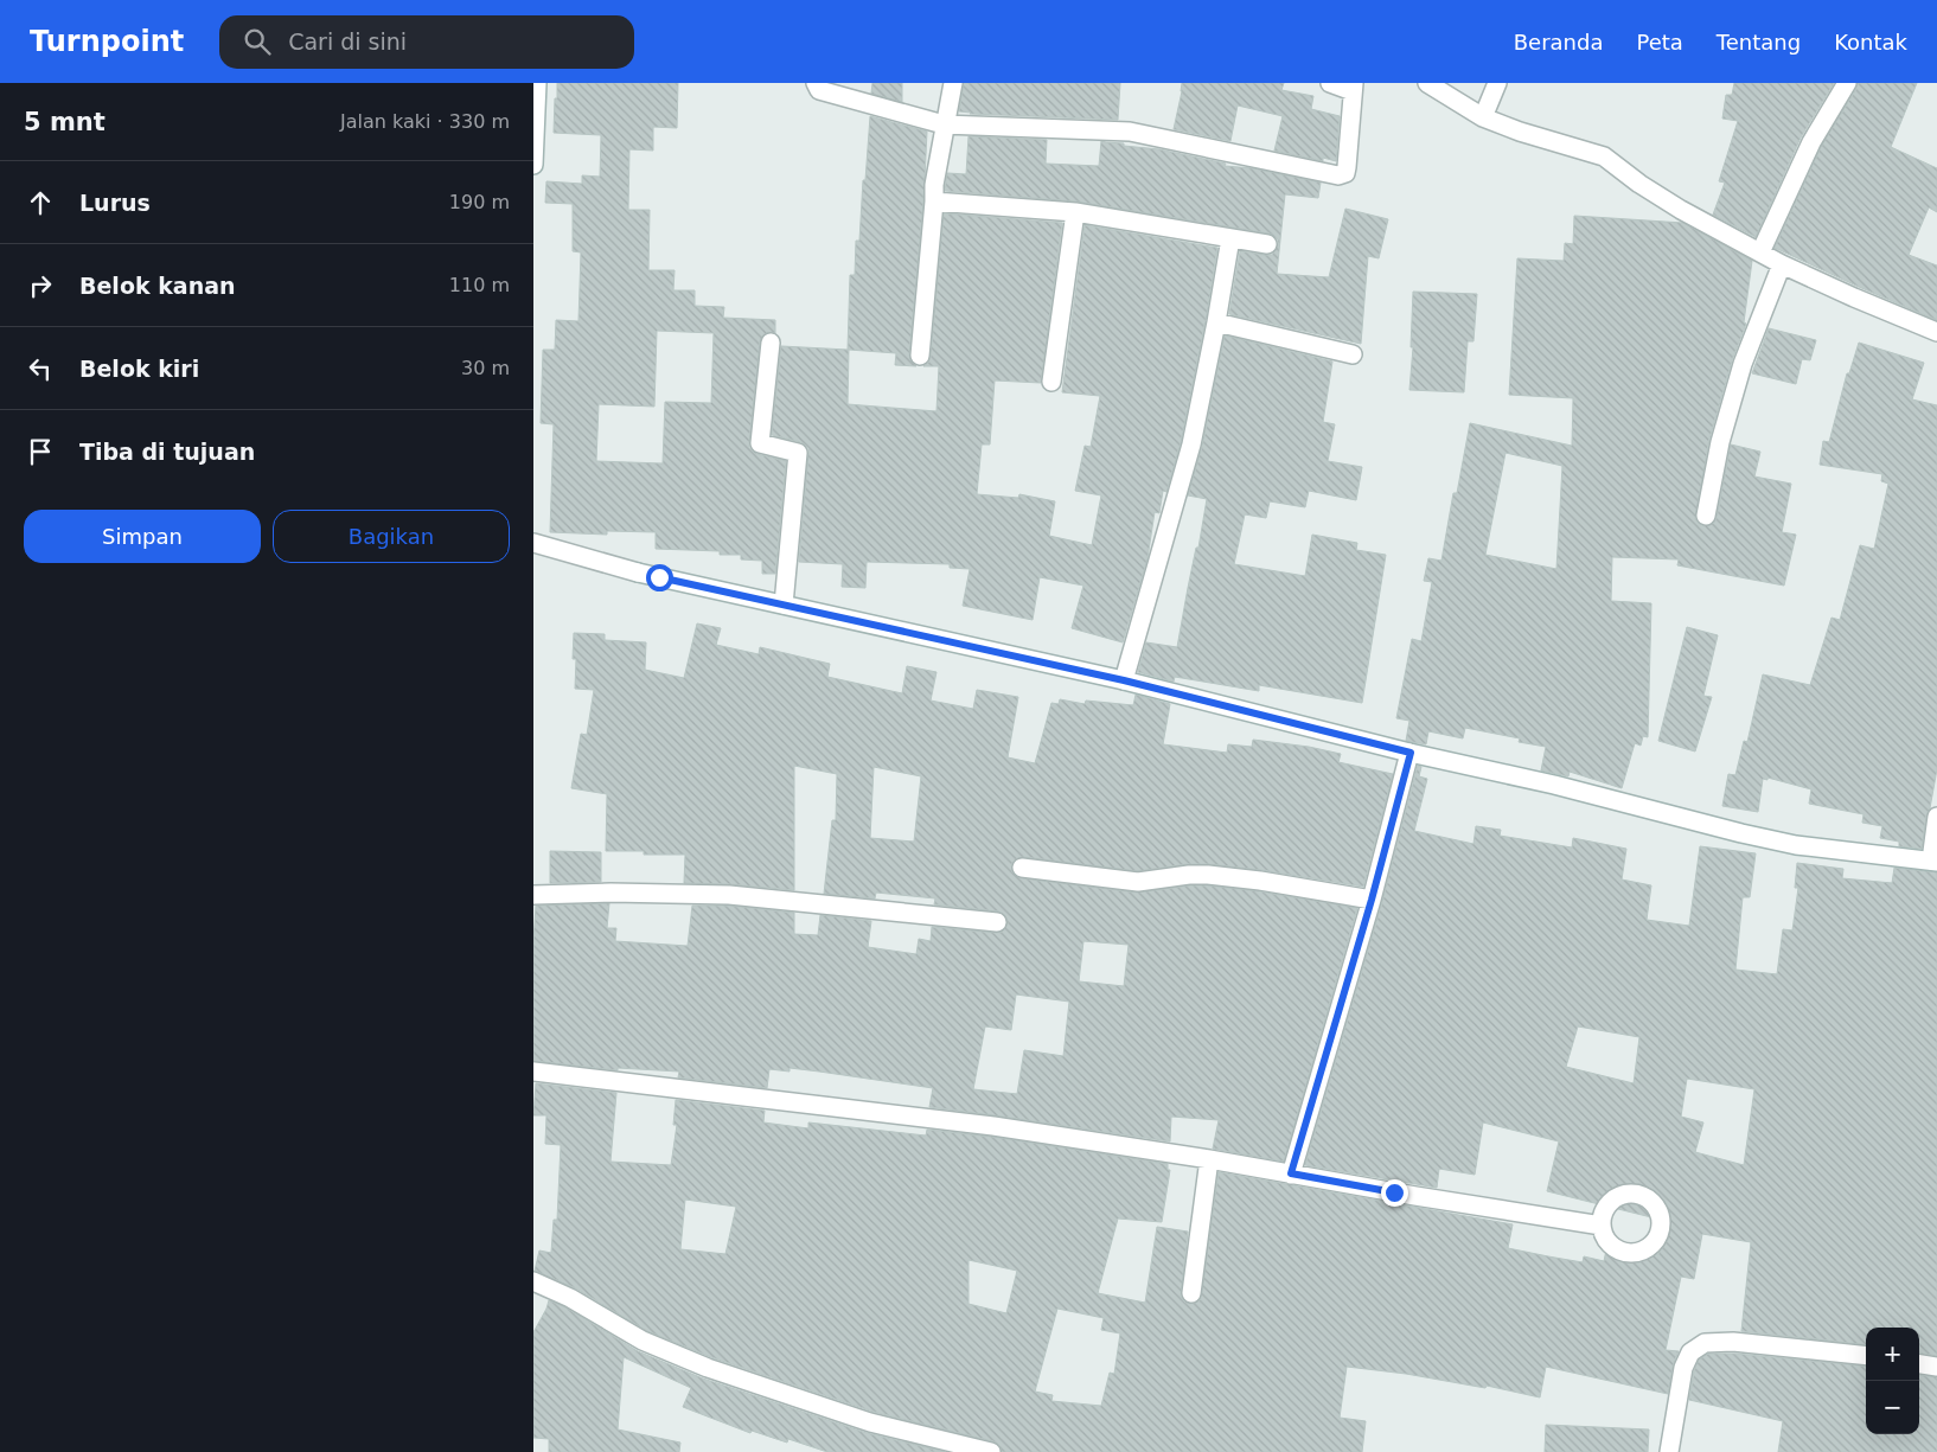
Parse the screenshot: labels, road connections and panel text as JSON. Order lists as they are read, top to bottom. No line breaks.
{"page":{"header":"Turnpoint","search":"Cari di sini","nav":["Beranda","Peta","Tentang","Kontak"],"heading":["5 mnt","Jalan kaki · 330 m"],"list":[["Lurus","190 m"],["Belok kanan","110 m"],["Belok kiri","30 m"],"Tiba di tujuan"],"buttons":["Simpan","Bagikan"],"map_buttons":["+","−"]}}
